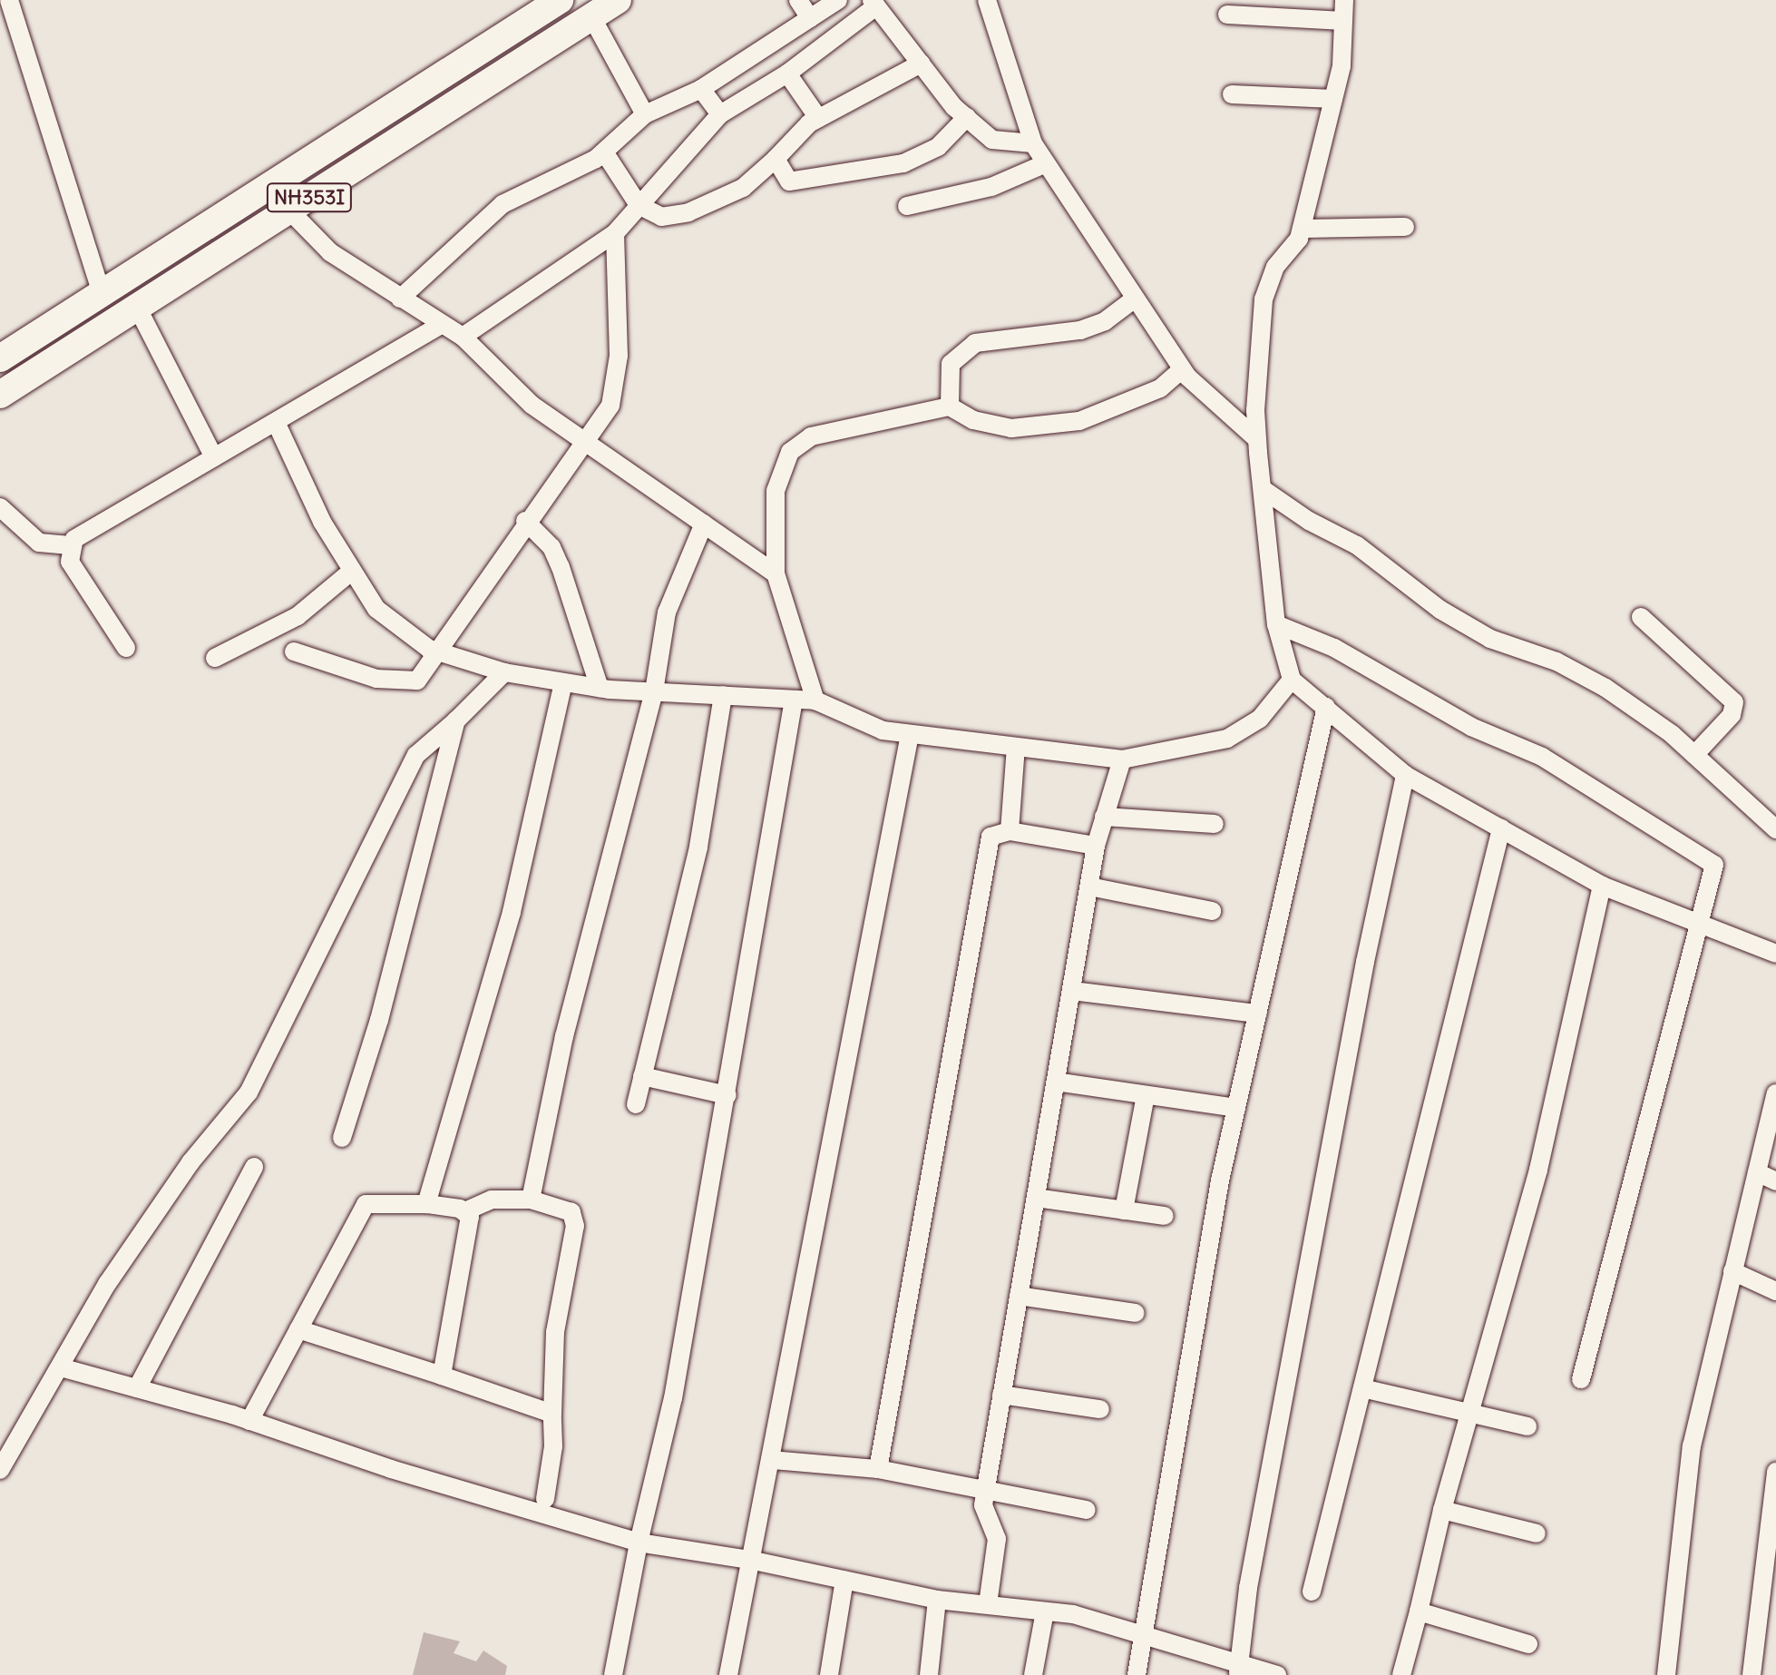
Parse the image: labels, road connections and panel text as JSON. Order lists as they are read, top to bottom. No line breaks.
{"streets":{"highway":["NH353I"]}}
